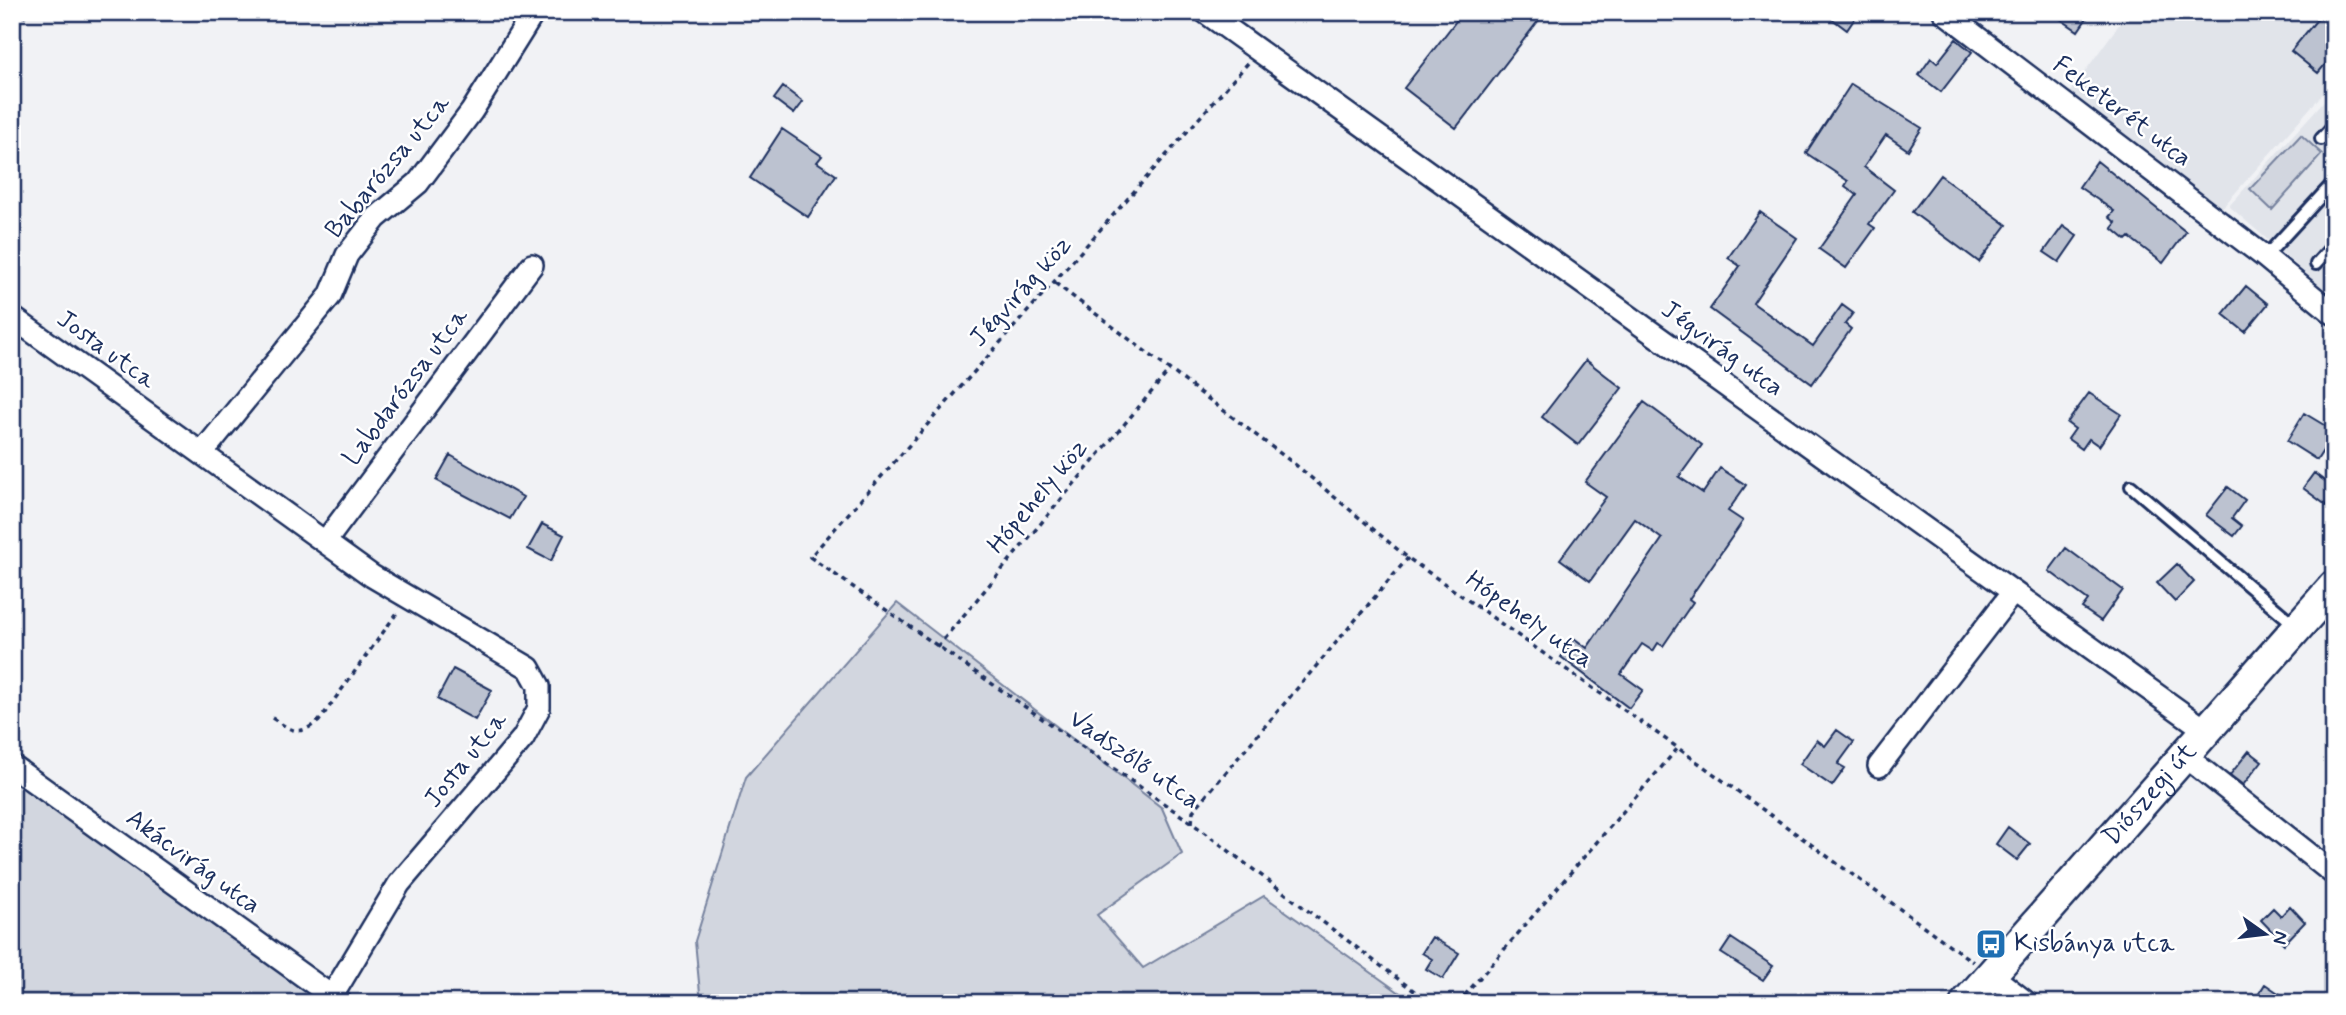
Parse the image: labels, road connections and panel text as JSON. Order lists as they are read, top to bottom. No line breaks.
{"streets":{"main road":["Diószegi út"],"street":["Feketerét utca","Babarózsa utca","Jégvirág utca","Josta utca","Labdarózsa utca","Akácvirág utca"],"path":["Jégvirág köz","Hópehely köz","Hópehely utca","Vadszőlő utca"]},"crossings":[["Babarózsa utca","Josta utca"],["Jégvirág köz","Jégvirág utca"],["Jégvirág köz","Hópehely utca"],["Jégvirág köz","Vadszőlő utca"],["Jégvirág utca","Diószegi út"],["Josta utca","Labdarózsa utca"],["Josta utca","Akácvirág utca"],["Hópehely köz","Hópehely utca"],["Hópehely köz","Vadszőlő utca"],["Hópehely utca","Diószegi út"]],"places":{"bus stop":["Kisbánya utca"]},"north":"right"}
